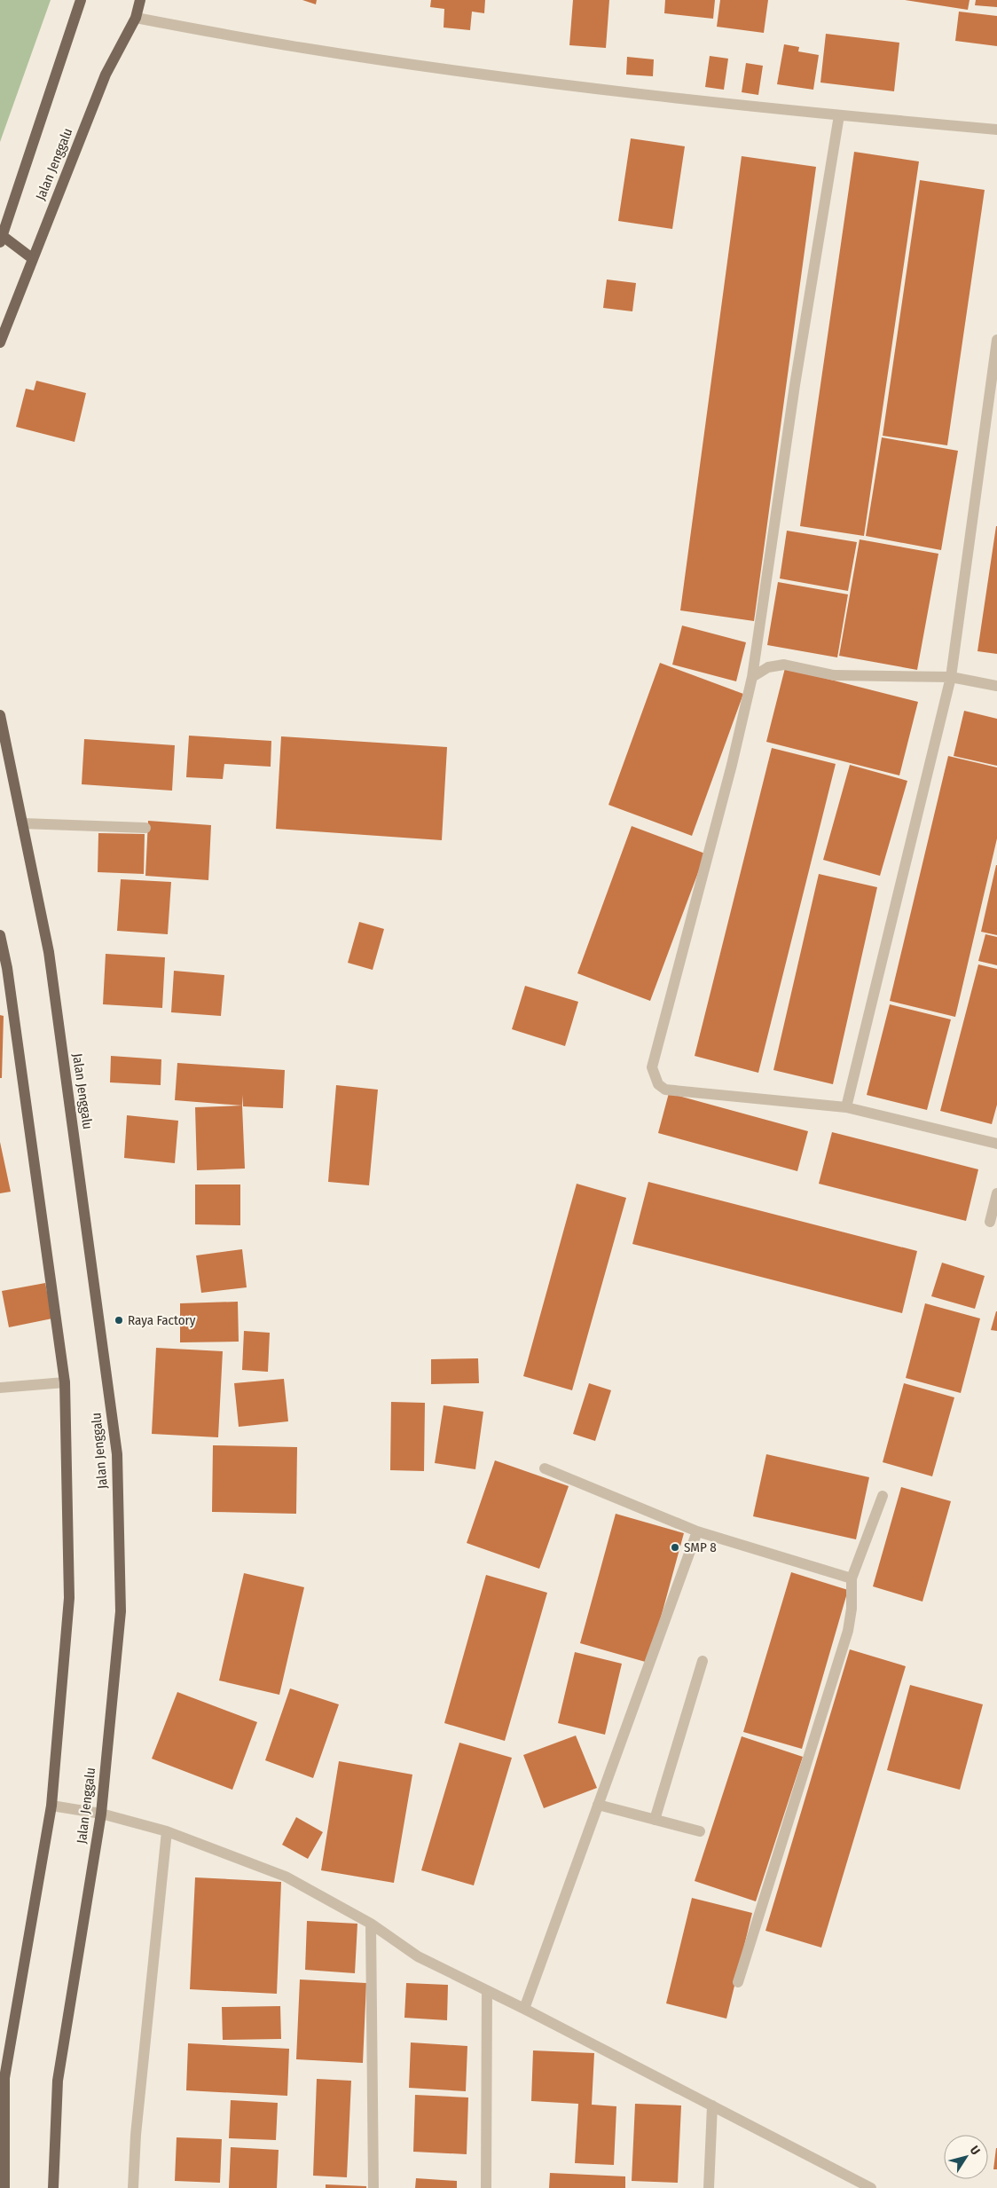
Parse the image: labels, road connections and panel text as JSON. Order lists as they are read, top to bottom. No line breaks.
{"streets":{"main road":["Jalan Jenggalu"]},"places":["Raya Factory","SMP 8"],"north":"top right"}
